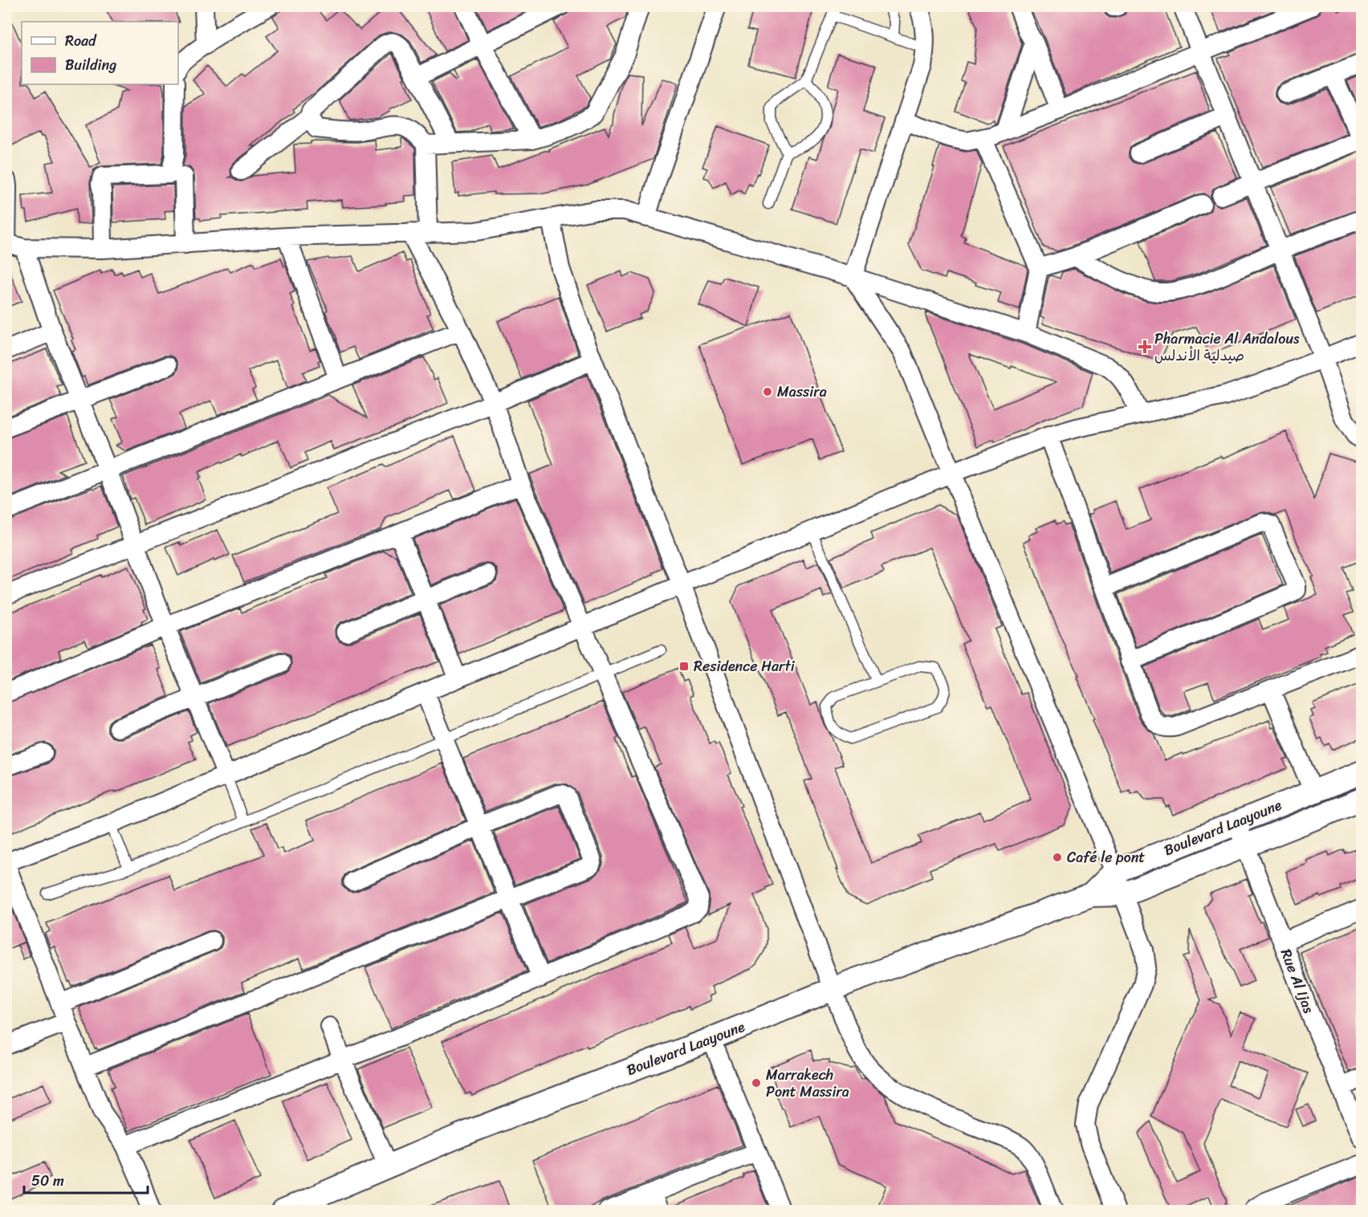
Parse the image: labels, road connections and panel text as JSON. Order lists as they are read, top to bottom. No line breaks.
{"streets":{"street":["Boulevard Laayoune","Rue Al Ijas"]},"crossings":[["Boulevard Laayoune","Rue Al Ijas"]],"places":{"health":["Pharmacie Al Andalous صيدلية الأندلس"],"other":["Massira","Café le pont","Marrakech Pont Massira"],"transit":["Residence Harti"]},"legend":["Road","Building"],"scale_bar":"50 m"}
